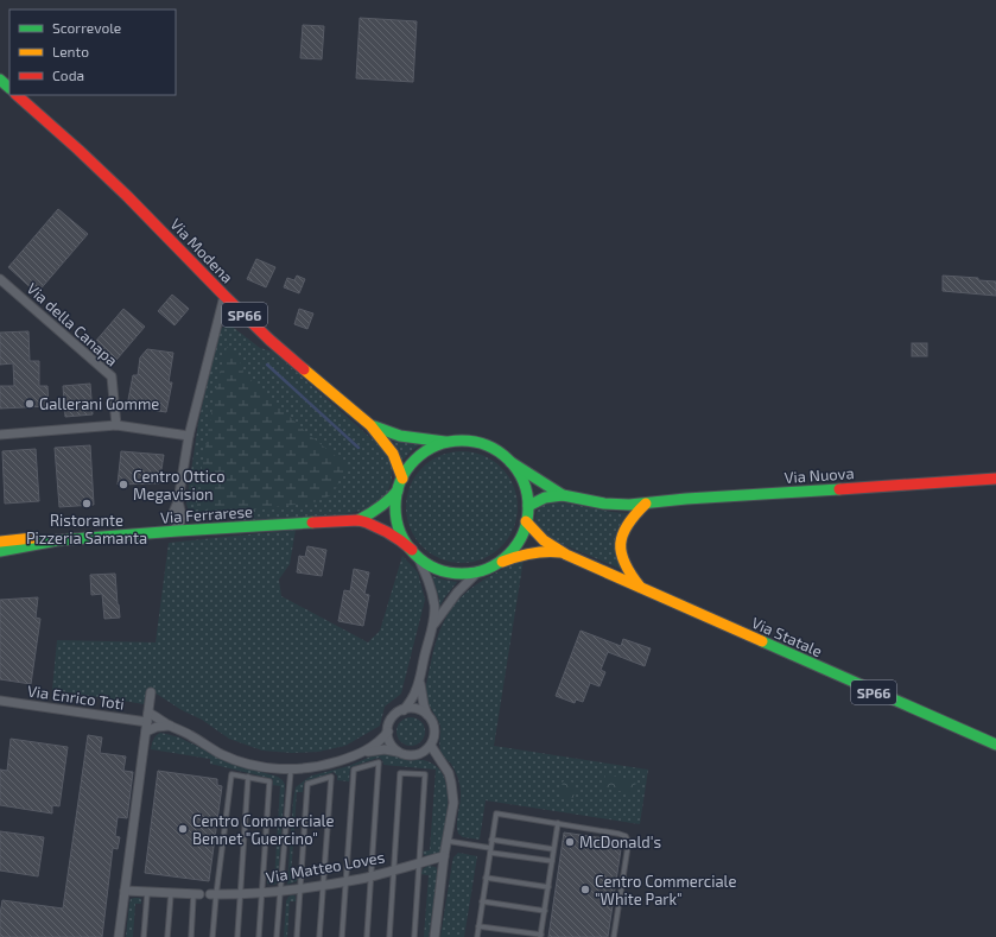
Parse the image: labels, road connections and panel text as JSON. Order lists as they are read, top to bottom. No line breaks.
{"streets":{"main road":["Via Modena","SP66","Via Nuova","Via Ferrarese","Via Statale"],"street":["Via della Canapa","Via Enrico Toti","Via Matteo Loves"]},"crossings":[["Via Modena","Via Nuova"],["Via Modena","Via Ferrarese"],["Via Modena","Via Statale"],["Via Nuova","Via Ferrarese"],["Via Nuova","Via Statale"],["Via Ferrarese","Via Statale"]],"places":["Gallerani Gomme","Centro Ottico Megavision","Ristorante Pizzeria Samanta","Centro Commerciale Bennet \"Guercino\"","McDonald's","Centro Commerciale \"White Park\""],"legend":["Scorrevole","Lento","Coda"]}
